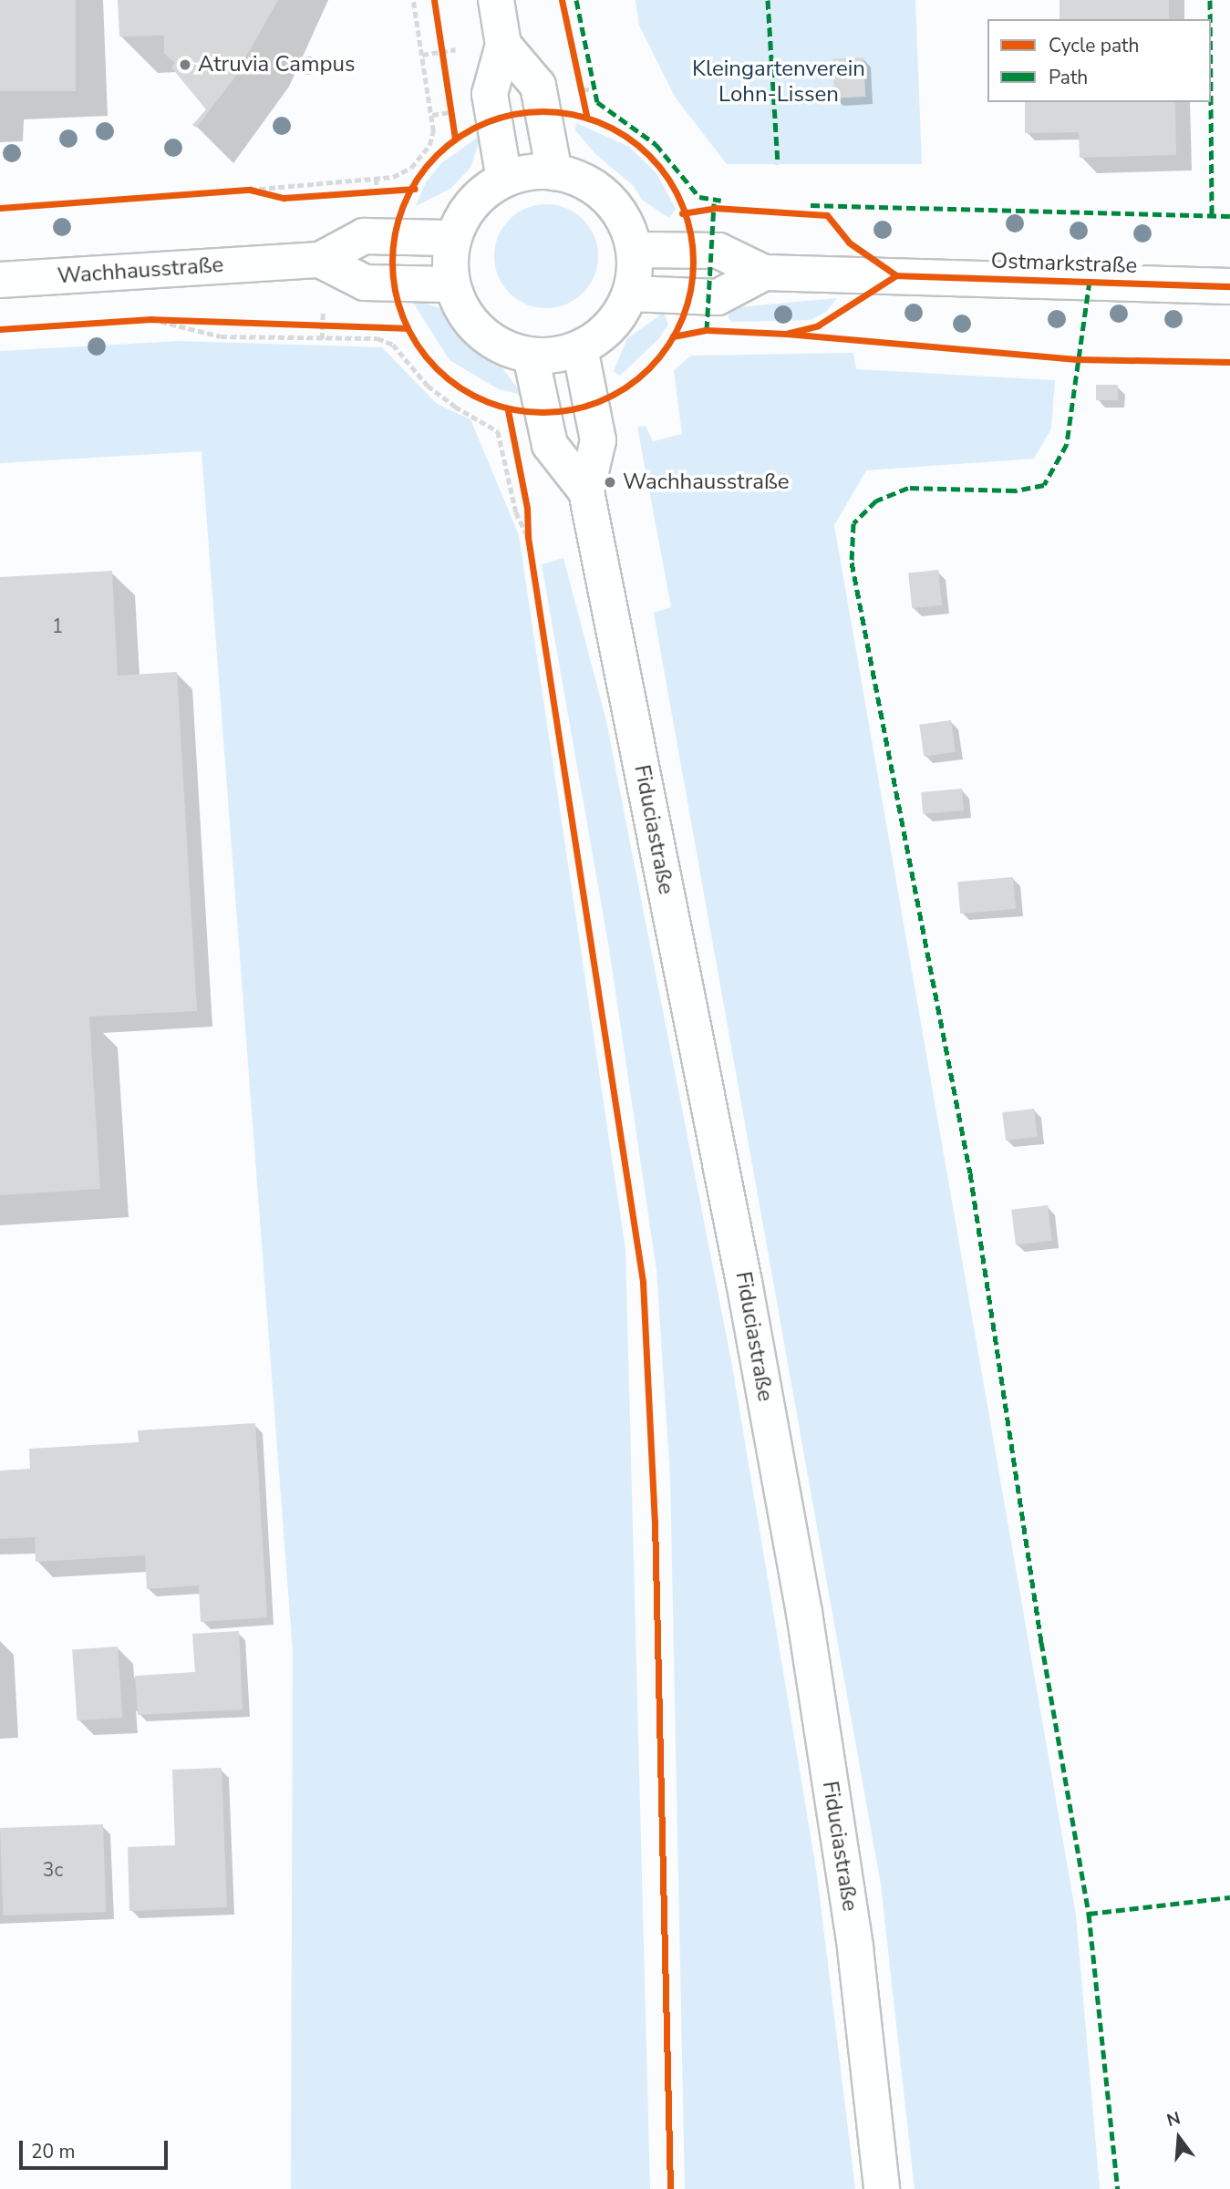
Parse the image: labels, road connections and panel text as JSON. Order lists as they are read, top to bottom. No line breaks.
{"streets":{"main road":["Ostmarkstraße","Wachhausstraße","Fiduciastraße"]},"crossings":[["Ostmarkstraße","Wachhausstraße"],["Ostmarkstraße","Fiduciastraße"],["Wachhausstraße","Fiduciastraße"]],"parks":["Kleingartenverein Lohn-Lissen"],"places":["Atruvia Campus","Wachhausstraße"],"house_numbers":["1","3c"],"legend":["Cycle path","Path"],"scale_bar":"20 m","north":"top"}
